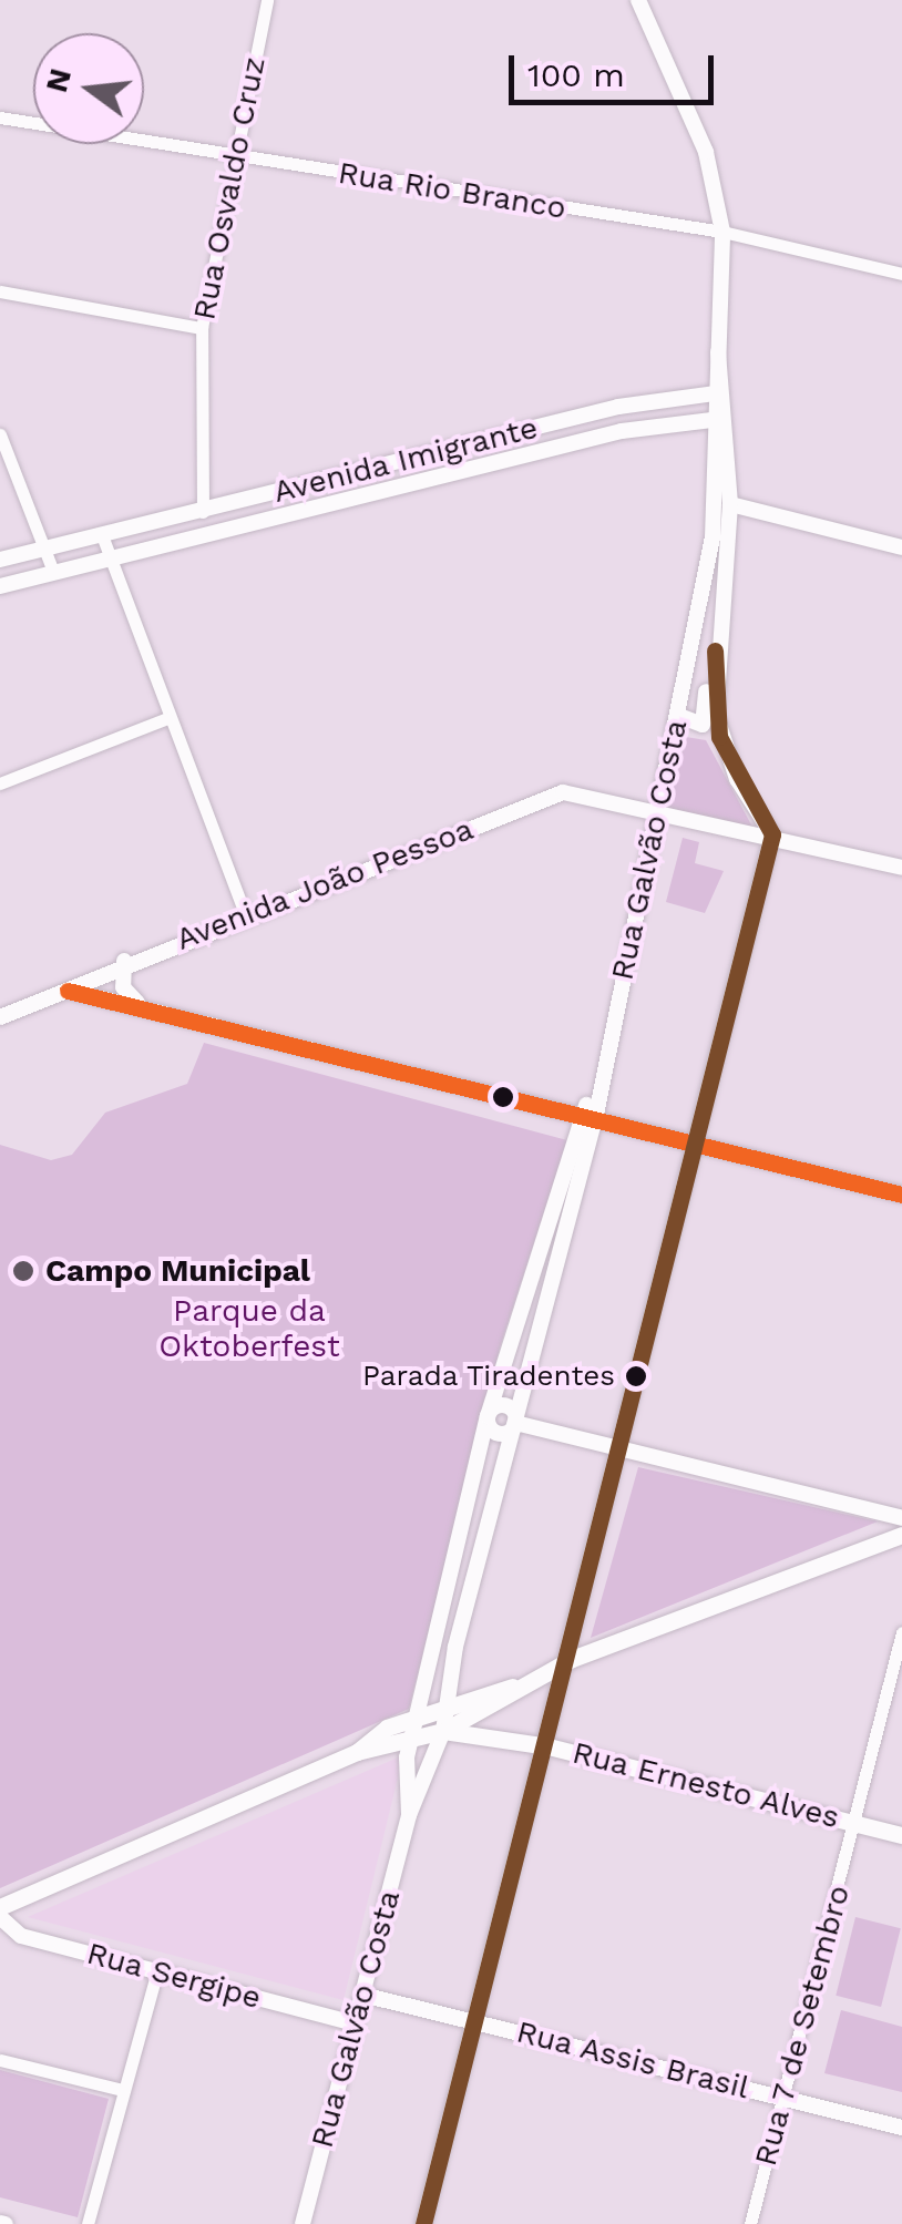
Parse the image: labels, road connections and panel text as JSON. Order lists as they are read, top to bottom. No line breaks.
{"streets":{"main road":["Rua Ernesto Alves"],"street":["Rua Osvaldo Cruz","Rua Rio Branco","Avenida Imigrante","Rua Galvão Costa","Avenida João Pessoa","Rua Sergipe","Rua 7 de Setembro","Rua Assis Brasil"]},"crossings":[["Rua Osvaldo Cruz","Rua Rio Branco"],["Rua Osvaldo Cruz","Avenida Imigrante"],["Rua Rio Branco","Rua Galvão Costa"],["Avenida Imigrante","Rua Galvão Costa"],["Rua Galvão Costa","Avenida João Pessoa"],["Rua Galvão Costa","Rua Ernesto Alves"],["Rua Galvão Costa","Rua Sergipe"],["Rua Galvão Costa","Rua Assis Brasil"],["Rua Ernesto Alves","Rua 7 de Setembro"],["Rua 7 de Setembro","Rua Assis Brasil"]],"parks":["Parque da Oktoberfest"],"places":["Campo Municipal","Parada Tiradentes"],"scale_bar":"100 m","north":"left"}
